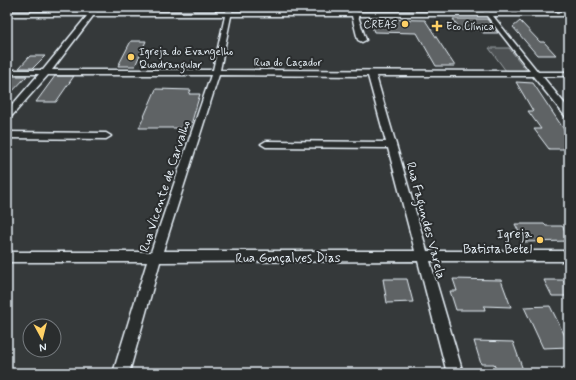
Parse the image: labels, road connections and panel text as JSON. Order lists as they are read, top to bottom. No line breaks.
{"streets":{"street":["Rua do Caçador","Rua Vicente de Carvalho","Rua Fagundes Varela","Rua Gonçalves Dias"]},"crossings":[["Rua do Caçador","Rua Vicente de Carvalho"],["Rua do Caçador","Rua Fagundes Varela"],["Rua Vicente de Carvalho","Rua Gonçalves Dias"],["Rua Fagundes Varela","Rua Gonçalves Dias"]],"places":{"other":["CREAS","Igreja do Evangelho Quadrangular","Igreja Batista Betel"],"health":["Eco Clínica"]},"north":"bottom"}
